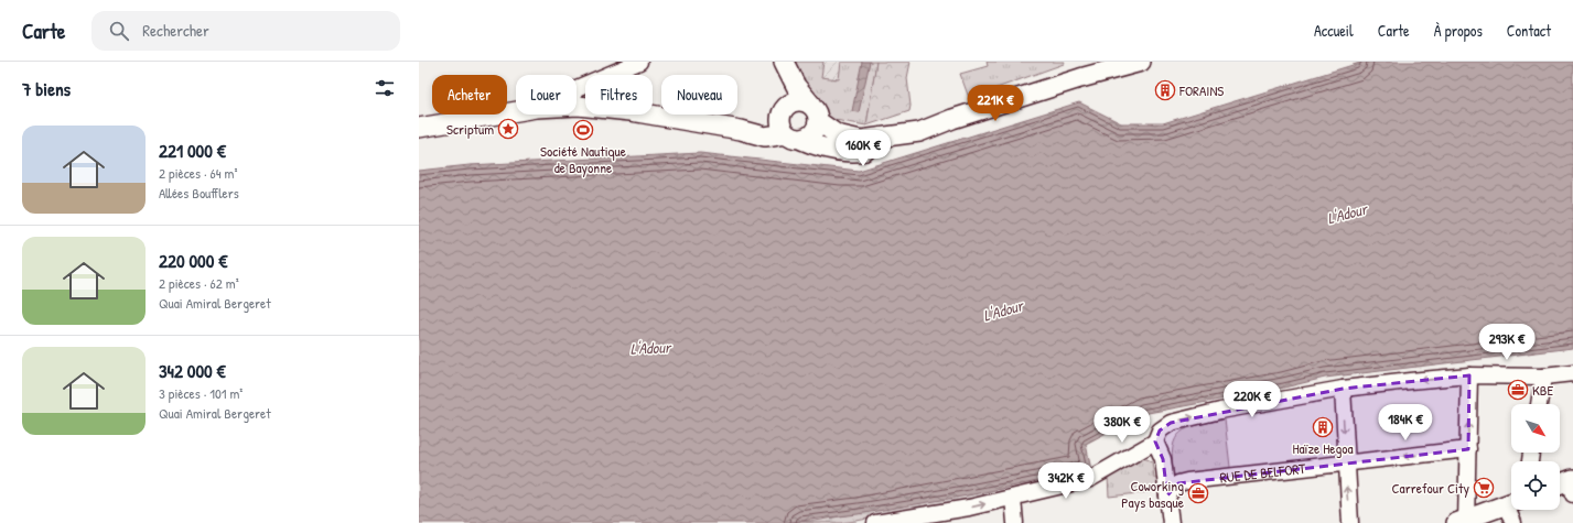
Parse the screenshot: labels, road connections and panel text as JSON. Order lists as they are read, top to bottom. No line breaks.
{"streets":{"street":["RUE DE BELFORT"]},"water":["L'Adour"],"places":{"building":["FORAINS","Haïze Hegoa"],"place":["Scriptum"],"sports":["Société Nautique de Bayonne"],"office":["KBE","Coworking Pays basque"],"supermarket":["Carrefour City"]},"north":"bottom right","page":{"header":"Carte","search":"Rechercher","nav":["Accueil","Carte","À propos","Contact"],"heading":"7 biens","chip":["Acheter","Louer","Filtres","Nouveau"],"price":["221K €","160K €","293K €","220K €","184K €","380K €","342K €"],"list":[{"name":"221 000 €","note":"2 pièces · 64 m² · Allées Boufflers"},{"name":"220 000 €","note":"2 pièces · 62 m² · Quai Amiral Bergeret"},{"name":"342 000 €","note":"3 pièces · 101 m² · Quai Amiral Bergeret"}]}}
